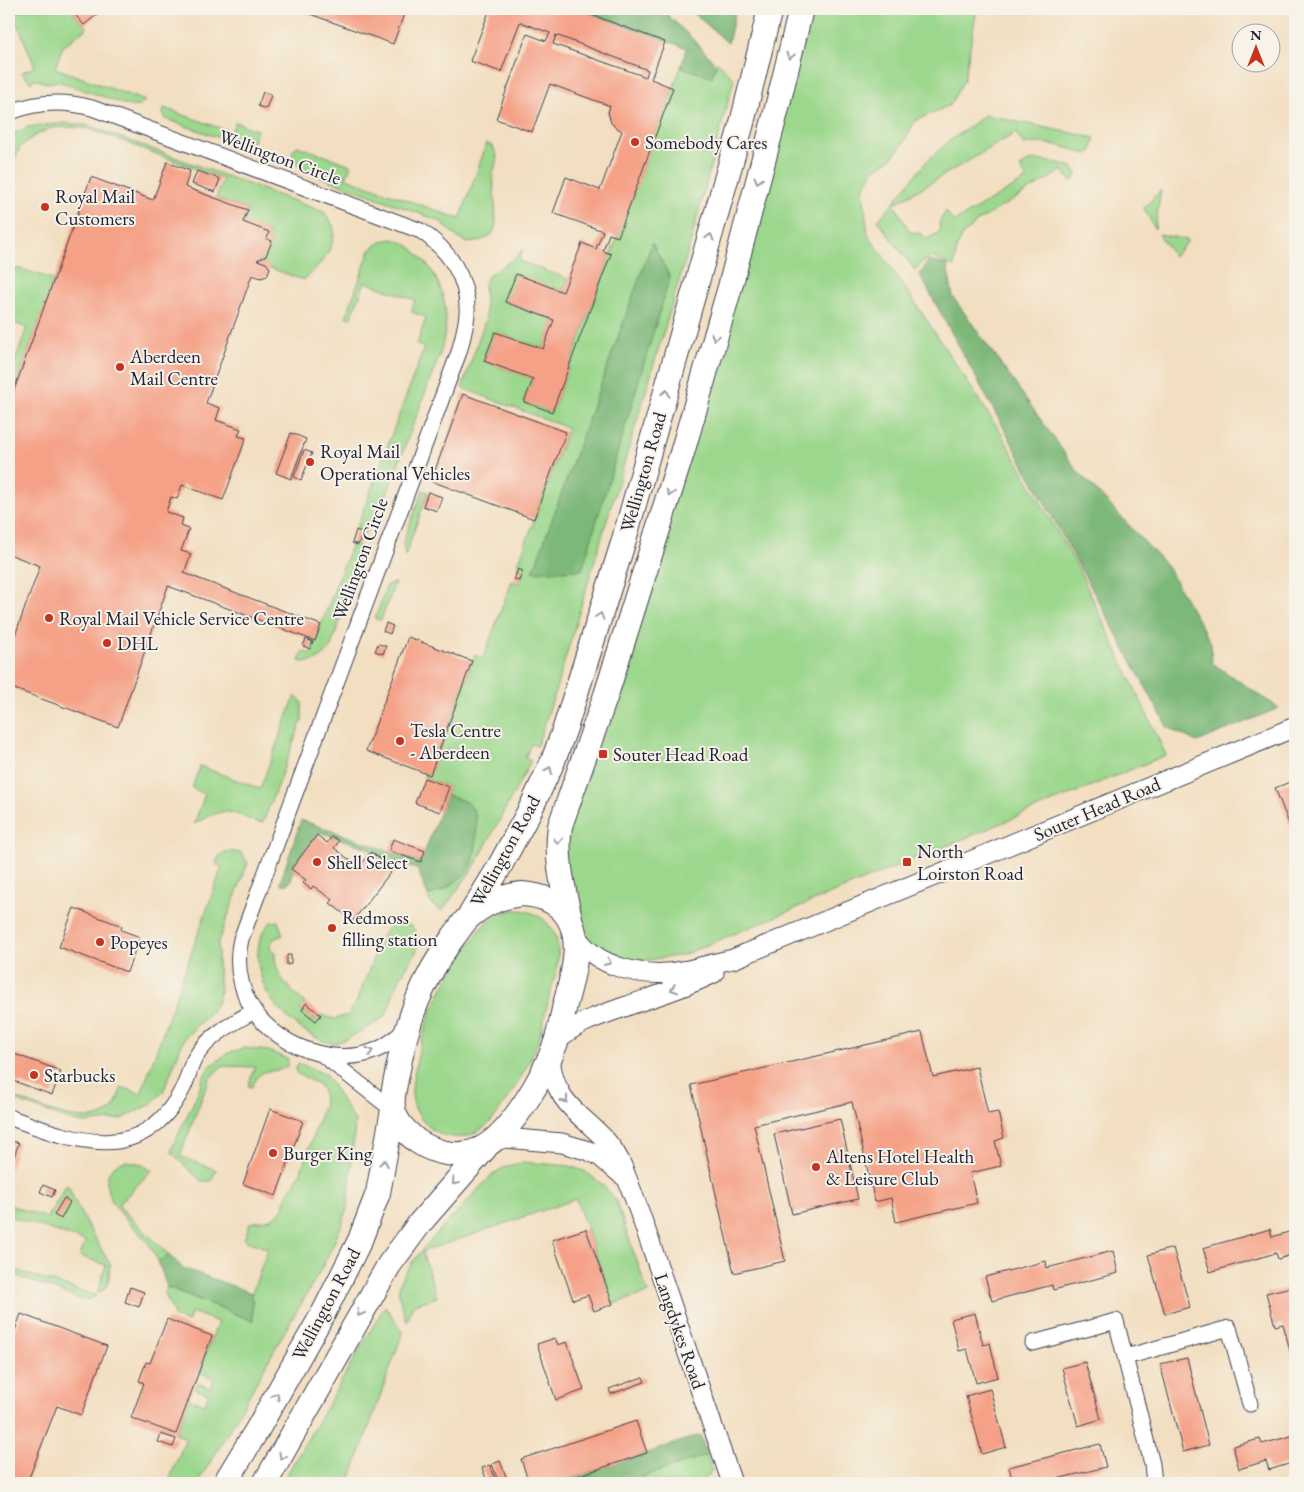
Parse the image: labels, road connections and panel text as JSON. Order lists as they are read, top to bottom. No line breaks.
{"streets":{"main road":["Wellington Road"],"street":["Wellington Circle","Souter Head Road","Langdykes Road"]},"crossings":[["Wellington Circle","Wellington Road"],["Wellington Road","Souter Head Road"],["Wellington Road","Langdykes Road"],["Souter Head Road","Langdykes Road"]],"places":{"other":["Somebody Cares","Royal Mail Customers","Aberdeen Mail Centre","Royal Mail Operational Vehicles","Royal Mail Vehicle Service Centre","DHL","Tesla Centre - Aberdeen","Shell Select","Redmoss filling station","Popeyes","Starbucks","Burger King","Altens Hotel Health & Leisure Club"],"transit":["Souter Head Road","North Loirston Road"]},"north":"top"}
